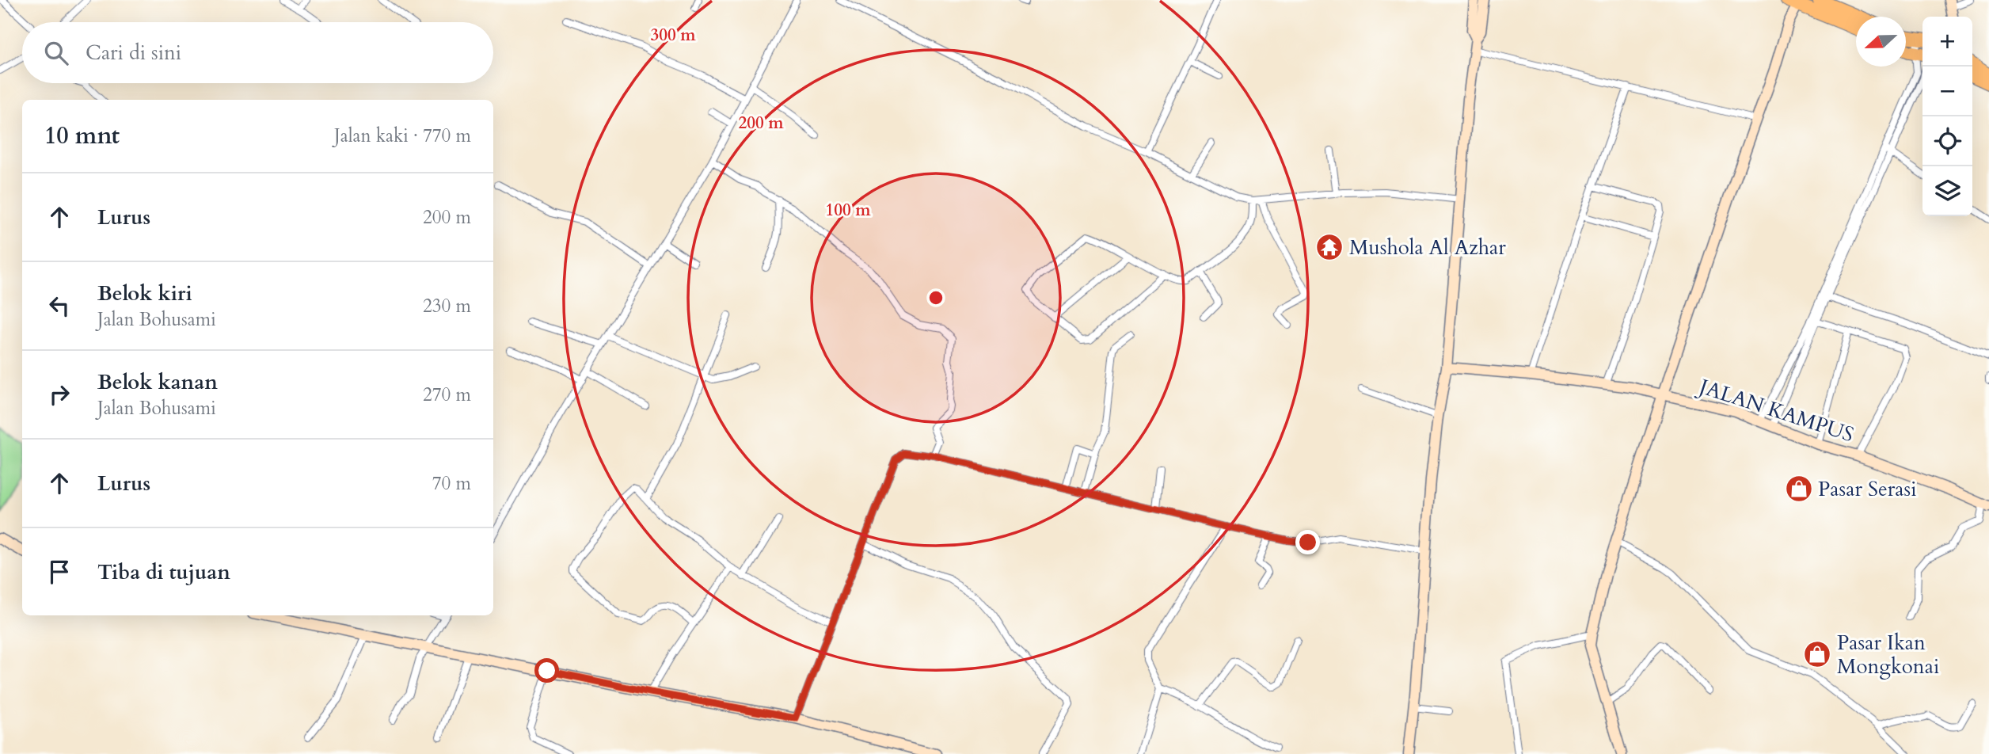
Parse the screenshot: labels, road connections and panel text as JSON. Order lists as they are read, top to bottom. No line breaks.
{"streets":{"street":["JALAN KAMPUS"]},"places":{"temple":["Mushola Al Azhar"],"shop":["Pasar Serasi","Pasar Ikan Mongkonai"]},"north":"left","page":{"map_buttons":["+","−"],"search":"Cari di sini","heading":["10 mnt","Jalan kaki · 770 m"],"list":[["Lurus","200 m"],["Belok kiri","Jalan Bohusami","230 m"],["Belok kanan","Jalan Bohusami","270 m"],["Lurus","70 m"],"Tiba di tujuan"]},"rings":["300 m","200 m","100 m"]}
